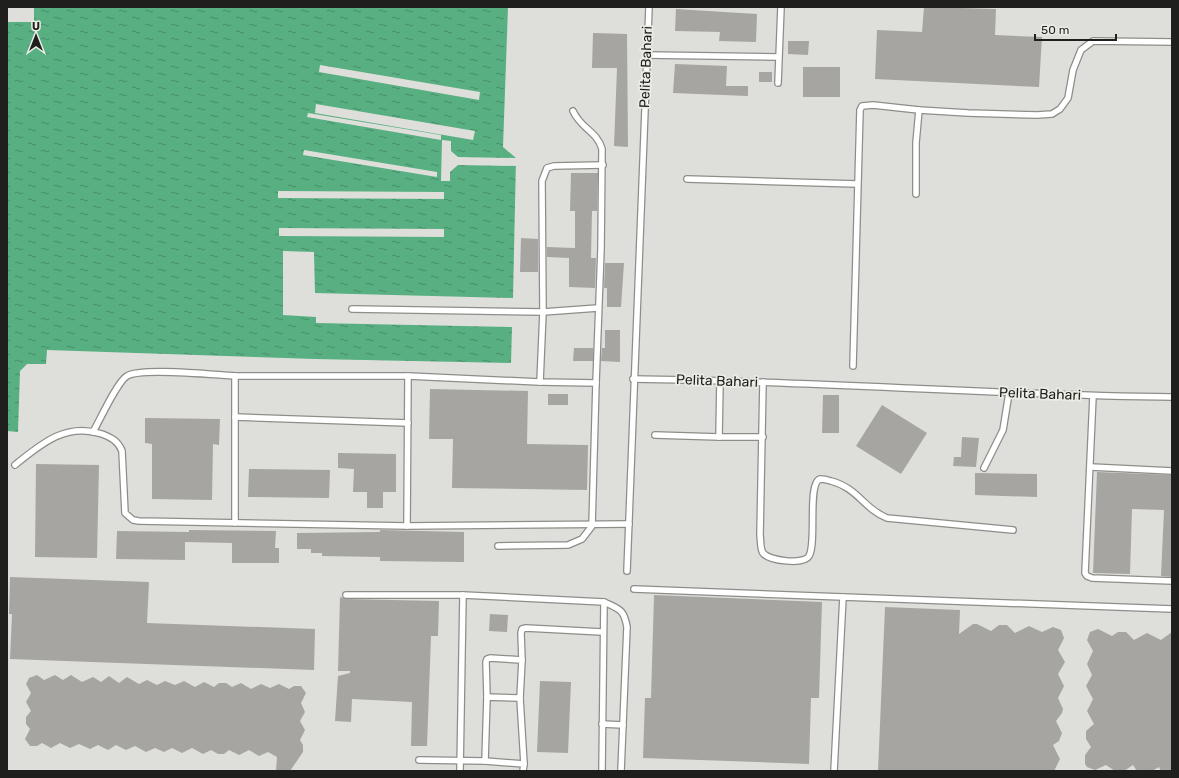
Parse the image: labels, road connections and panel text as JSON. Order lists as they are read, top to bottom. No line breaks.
{"streets":{"lane":["Pelita Bahari"]},"scale_bar":"50 m","north":"top"}
